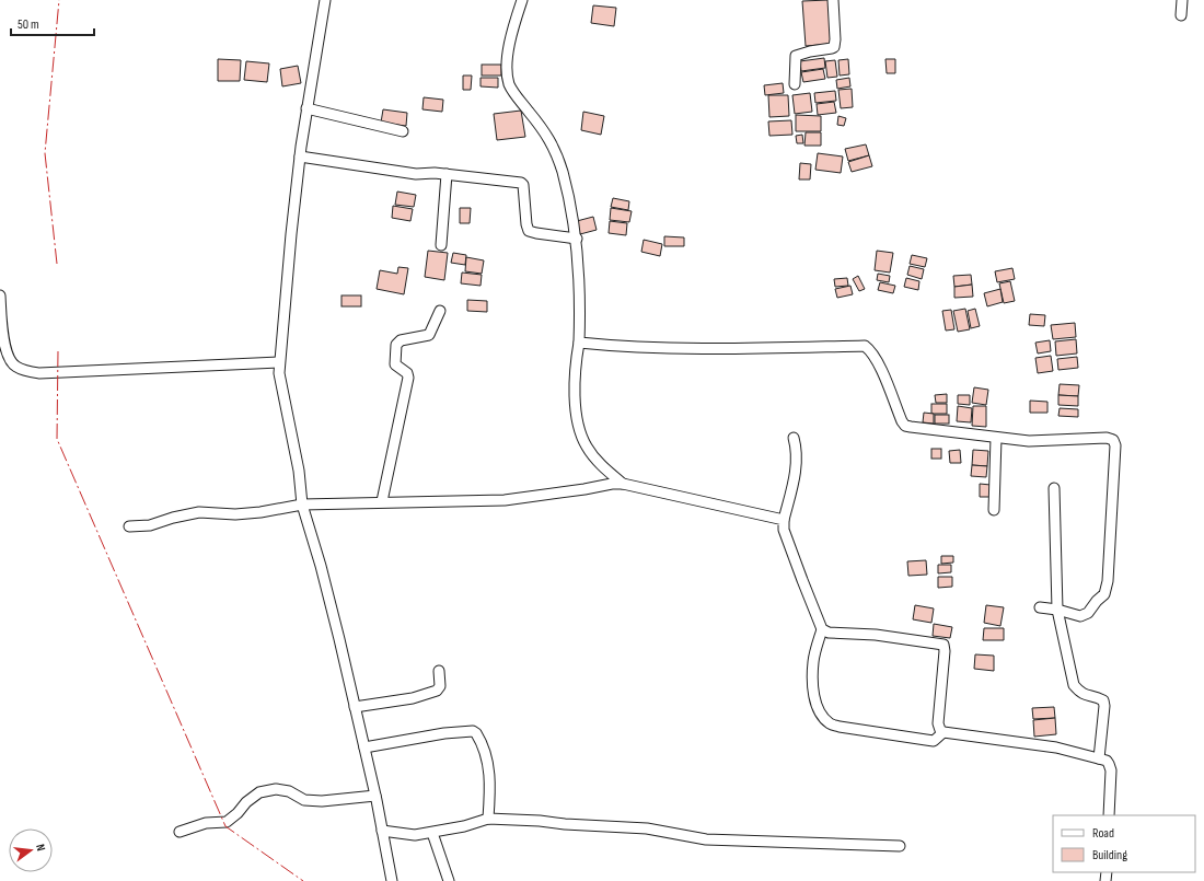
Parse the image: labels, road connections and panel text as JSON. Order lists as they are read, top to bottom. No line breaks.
{"legend":["Road","Building"],"scale_bar":"50 m","north":"right"}
